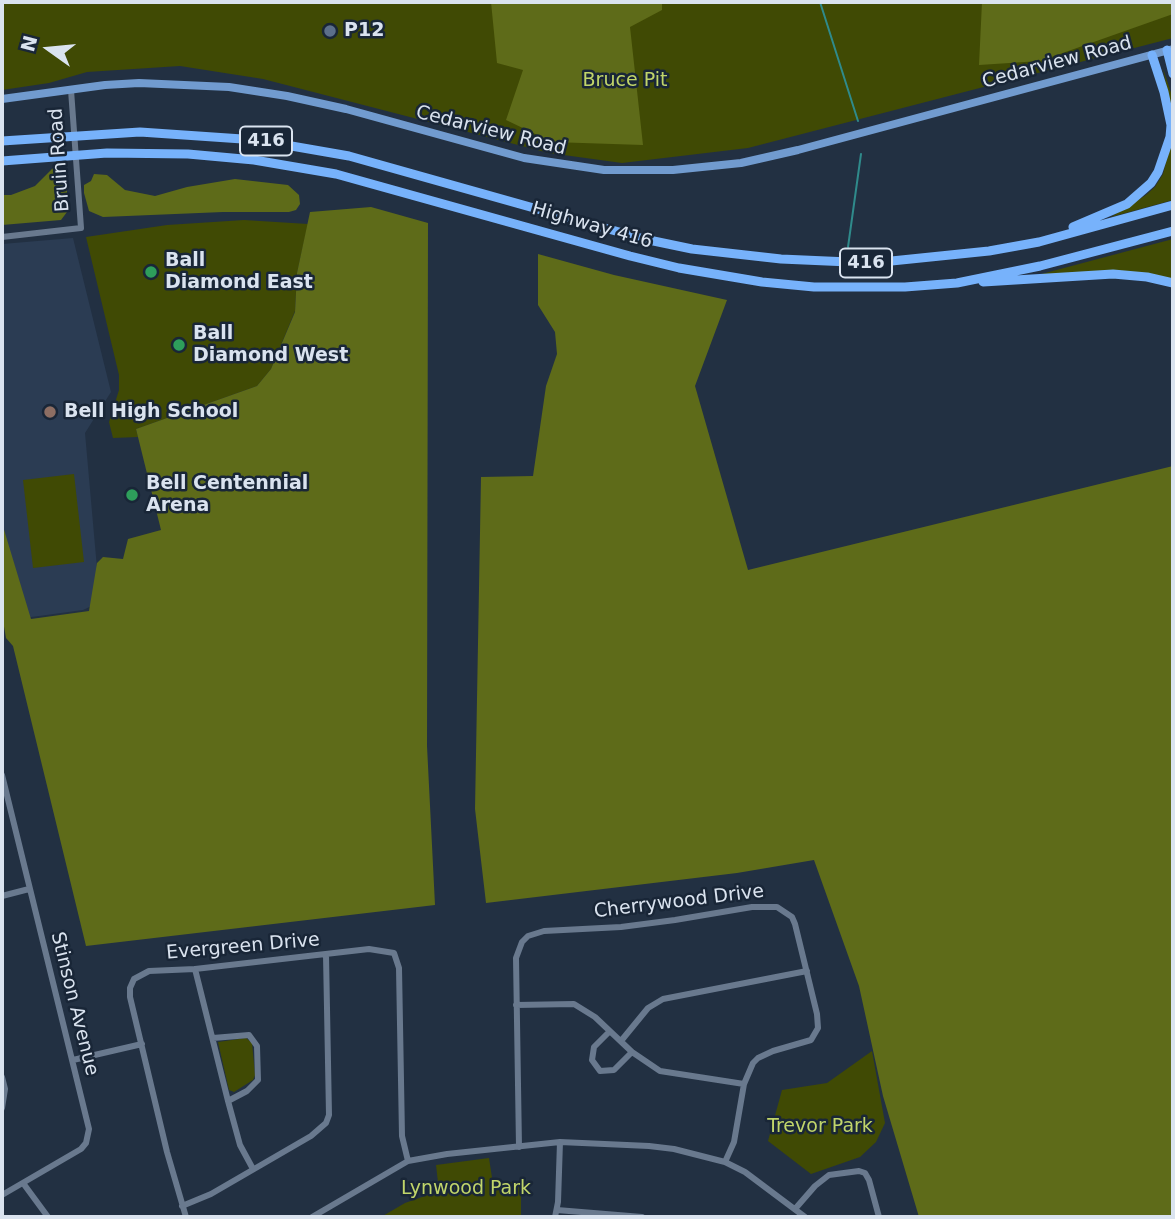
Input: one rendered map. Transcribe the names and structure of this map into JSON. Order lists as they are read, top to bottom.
{
  "streets": {
    "highway": ["416", "Highway 416"],
    "main road": ["Cedarview Road"],
    "street": [
      "Bruin Road",
      "Cherrywood Drive",
      "Evergreen Drive",
      "Stinson Avenue"
    ]
  },
  "crossings": [
    ["Cedarview Road", "Bruin Road"]
  ],
  "parks": ["Bruce Pit", "Trevor Park", "Lynwood Park"],
  "places": [
    "P12",
    "Ball Diamond East",
    "Ball Diamond West",
    "Bell High School",
    "Bell Centennial Arena"
  ],
  "north": "left"
}
